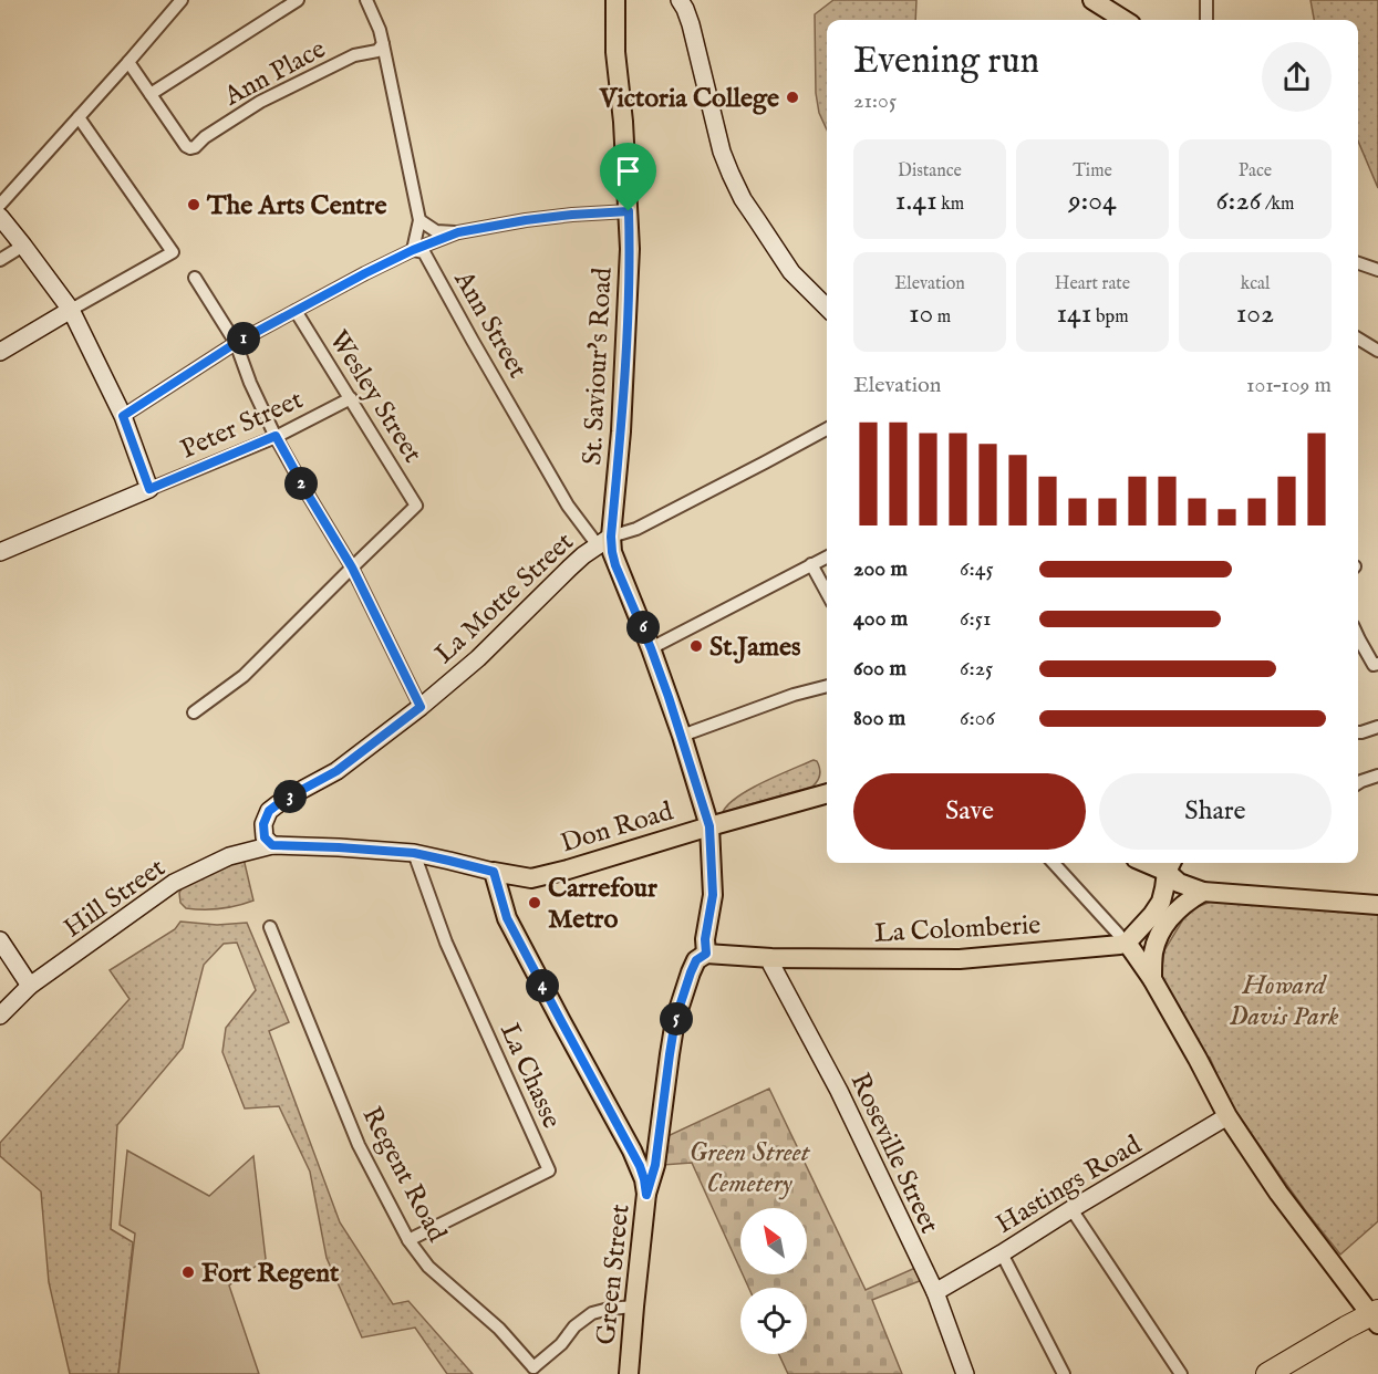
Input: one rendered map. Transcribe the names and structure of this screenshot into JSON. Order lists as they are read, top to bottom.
{
  "streets": {
    "main road": [
      "St. Saviour's Road",
      "La Motte Street",
      "Don Road",
      "Hill Street",
      "La Colomberie",
      "Roseville Street",
      "Hastings Road",
      "Green Street"
    ],
    "street": [
      "Ann Place",
      "Ann Street",
      "Wesley Street",
      "Peter Street",
      "La Chasse",
      "Regent Road"
    ]
  },
  "crossings": [
    ["Ann Street", "St. Saviour's Road"],
    ["Ann Street", "La Motte Street"],
    ["St. Saviour's Road", "La Motte Street"],
    ["St. Saviour's Road", "Don Road"],
    ["St. Saviour's Road", "La Colomberie"],
    ["St. Saviour's Road", "Green Street"],
    ["Wesley Street", "Peter Street"],
    ["La Motte Street", "Hill Street"],
    ["La Colomberie", "Roseville Street"],
    ["La Colomberie", "Green Street"],
    ["La Chasse", "Regent Road"],
    ["Roseville Street", "Hastings Road"],
    ["Regent Road", "Green Street"]
  ],
  "parks": ["Howard Davis Park", "Green Street Cemetery"],
  "places": [
    "Victoria College",
    "The Arts Centre",
    "St.James",
    "Carrefour Metro",
    "Fort Regent"
  ],
  "north": "top left",
  "page": {
    "heading": ["Evening run", "21:05"],
    "stats": [
      ["Distance", "1.41 km"],
      ["Time", "9:04"],
      ["Pace", "6:26 /km"],
      ["Elevation", "10 m"],
      ["Heart rate", "141 bpm"],
      ["kcal", "102"]
    ],
    "pins": [
      "1",
      "2",
      "6",
      "3",
      "4",
      "5"
    ],
    "chart": ["Elevation", "101–109 m"],
    "list": [
      {
        "name": "200 m",
        "note": "6:45"
      },
      {
        "name": "400 m",
        "note": "6:51"
      },
      {
        "name": "600 m",
        "note": "6:25"
      },
      {
        "name": "800 m",
        "note": "6:06"
      }
    ],
    "buttons": ["Save", "Share"]
  }
}
